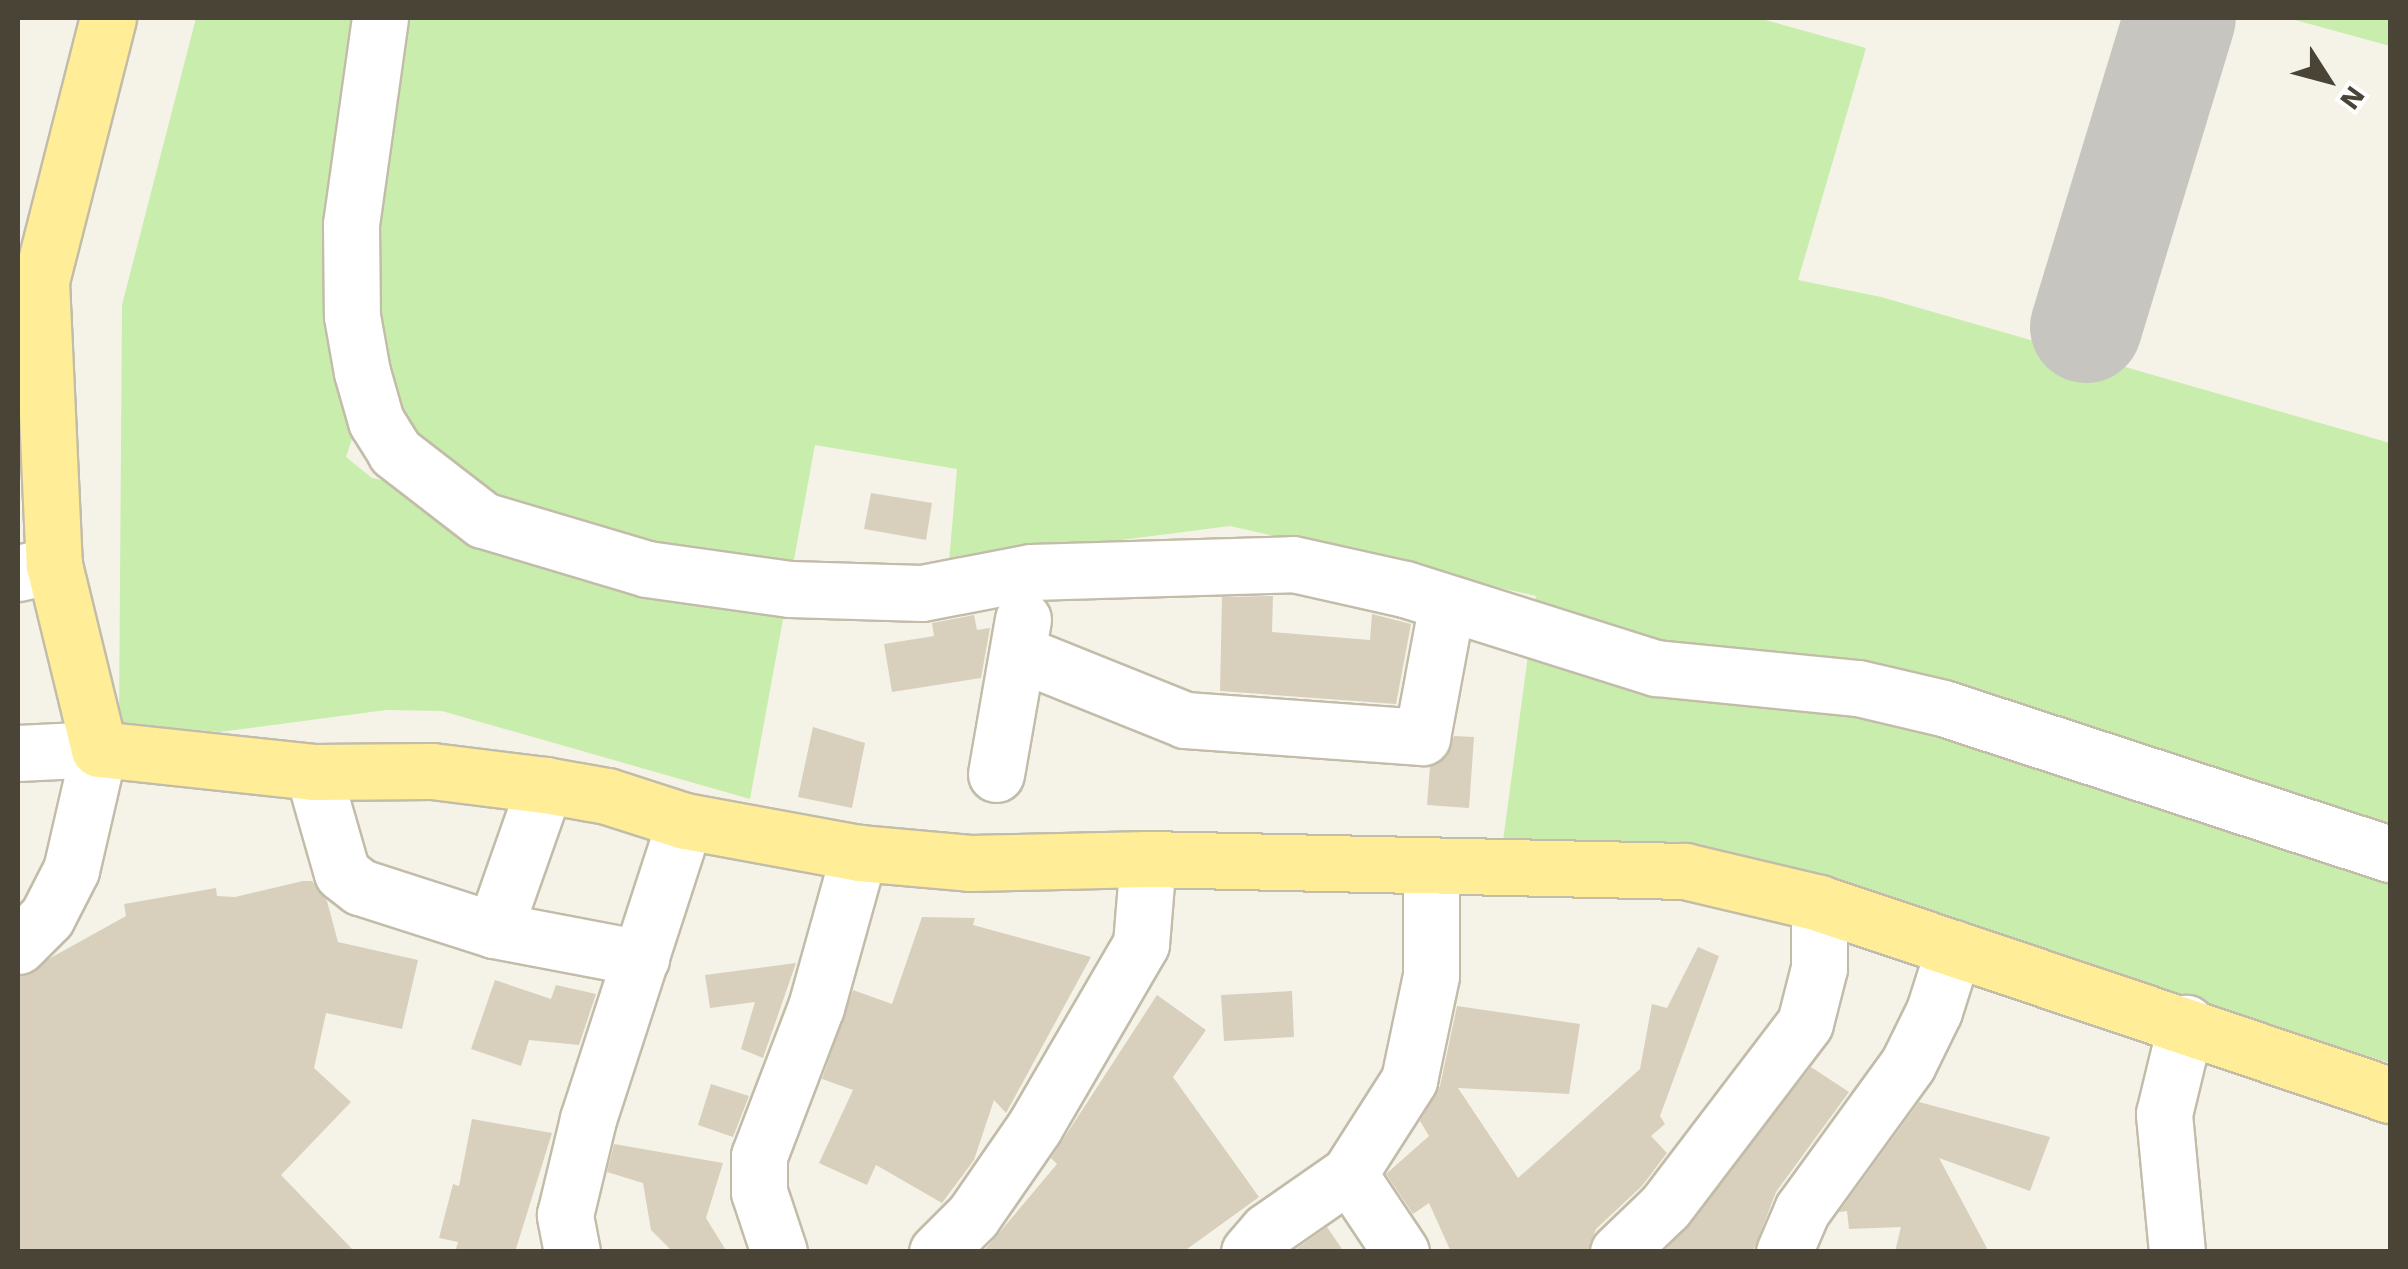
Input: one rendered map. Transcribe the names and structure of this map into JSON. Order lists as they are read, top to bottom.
{
  "north": "bottom right"
}
